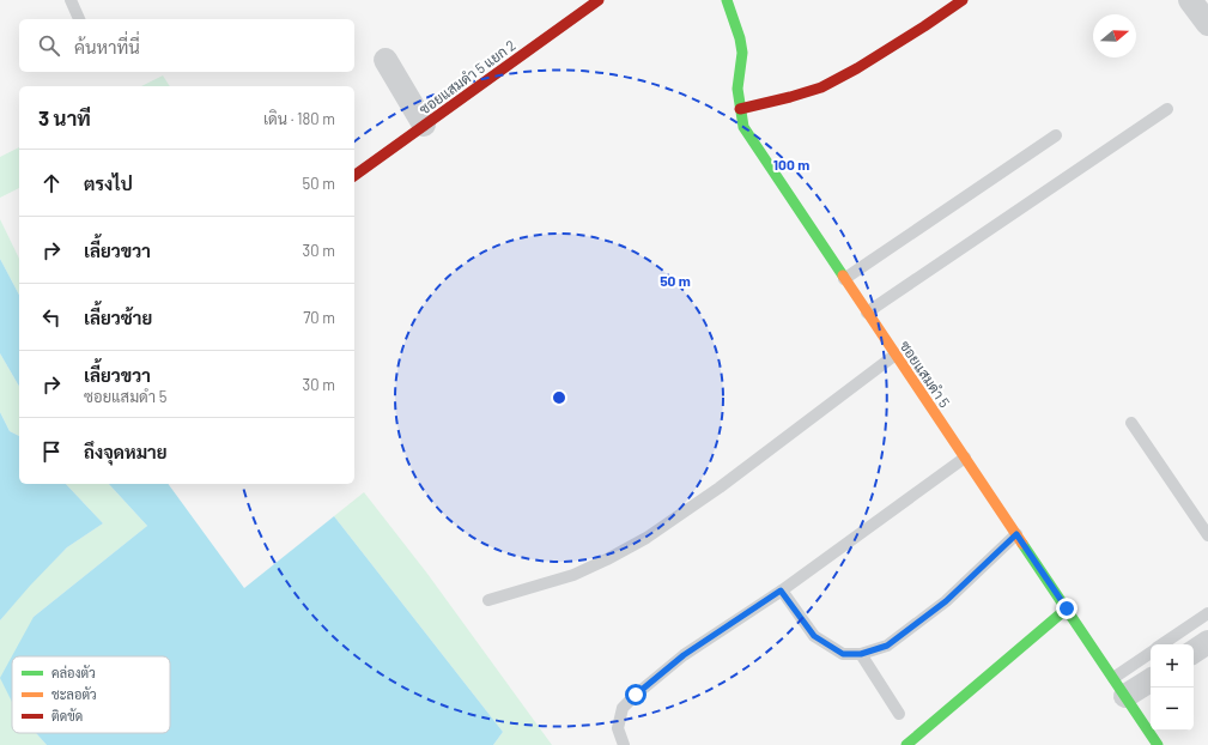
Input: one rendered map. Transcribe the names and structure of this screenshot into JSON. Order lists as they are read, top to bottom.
{
  "streets": {
    "street": ["ซอยแสมดำ 5 แยก 2", "ซอยแสมดำ 5"]
  },
  "legend": ["คล่องตัว", "ชะลอตัว", "ติดขัด"],
  "north": "right",
  "page": {
    "search": "ค้นหาที่นี่",
    "heading": ["3 นาที", "เดิน · 180 m"],
    "list": [
      ["ตรงไป", "50 m"],
      ["เลี้ยวขวา", "30 m"],
      ["เลี้ยวซ้าย", "70 m"],
      ["เลี้ยวขวา", "ซอยแสมดำ 5", "30 m"],
      "ถึงจุดหมาย"
    ],
    "map_buttons": ["+", "−"]
  },
  "rings": ["100 m", "50 m"]
}
